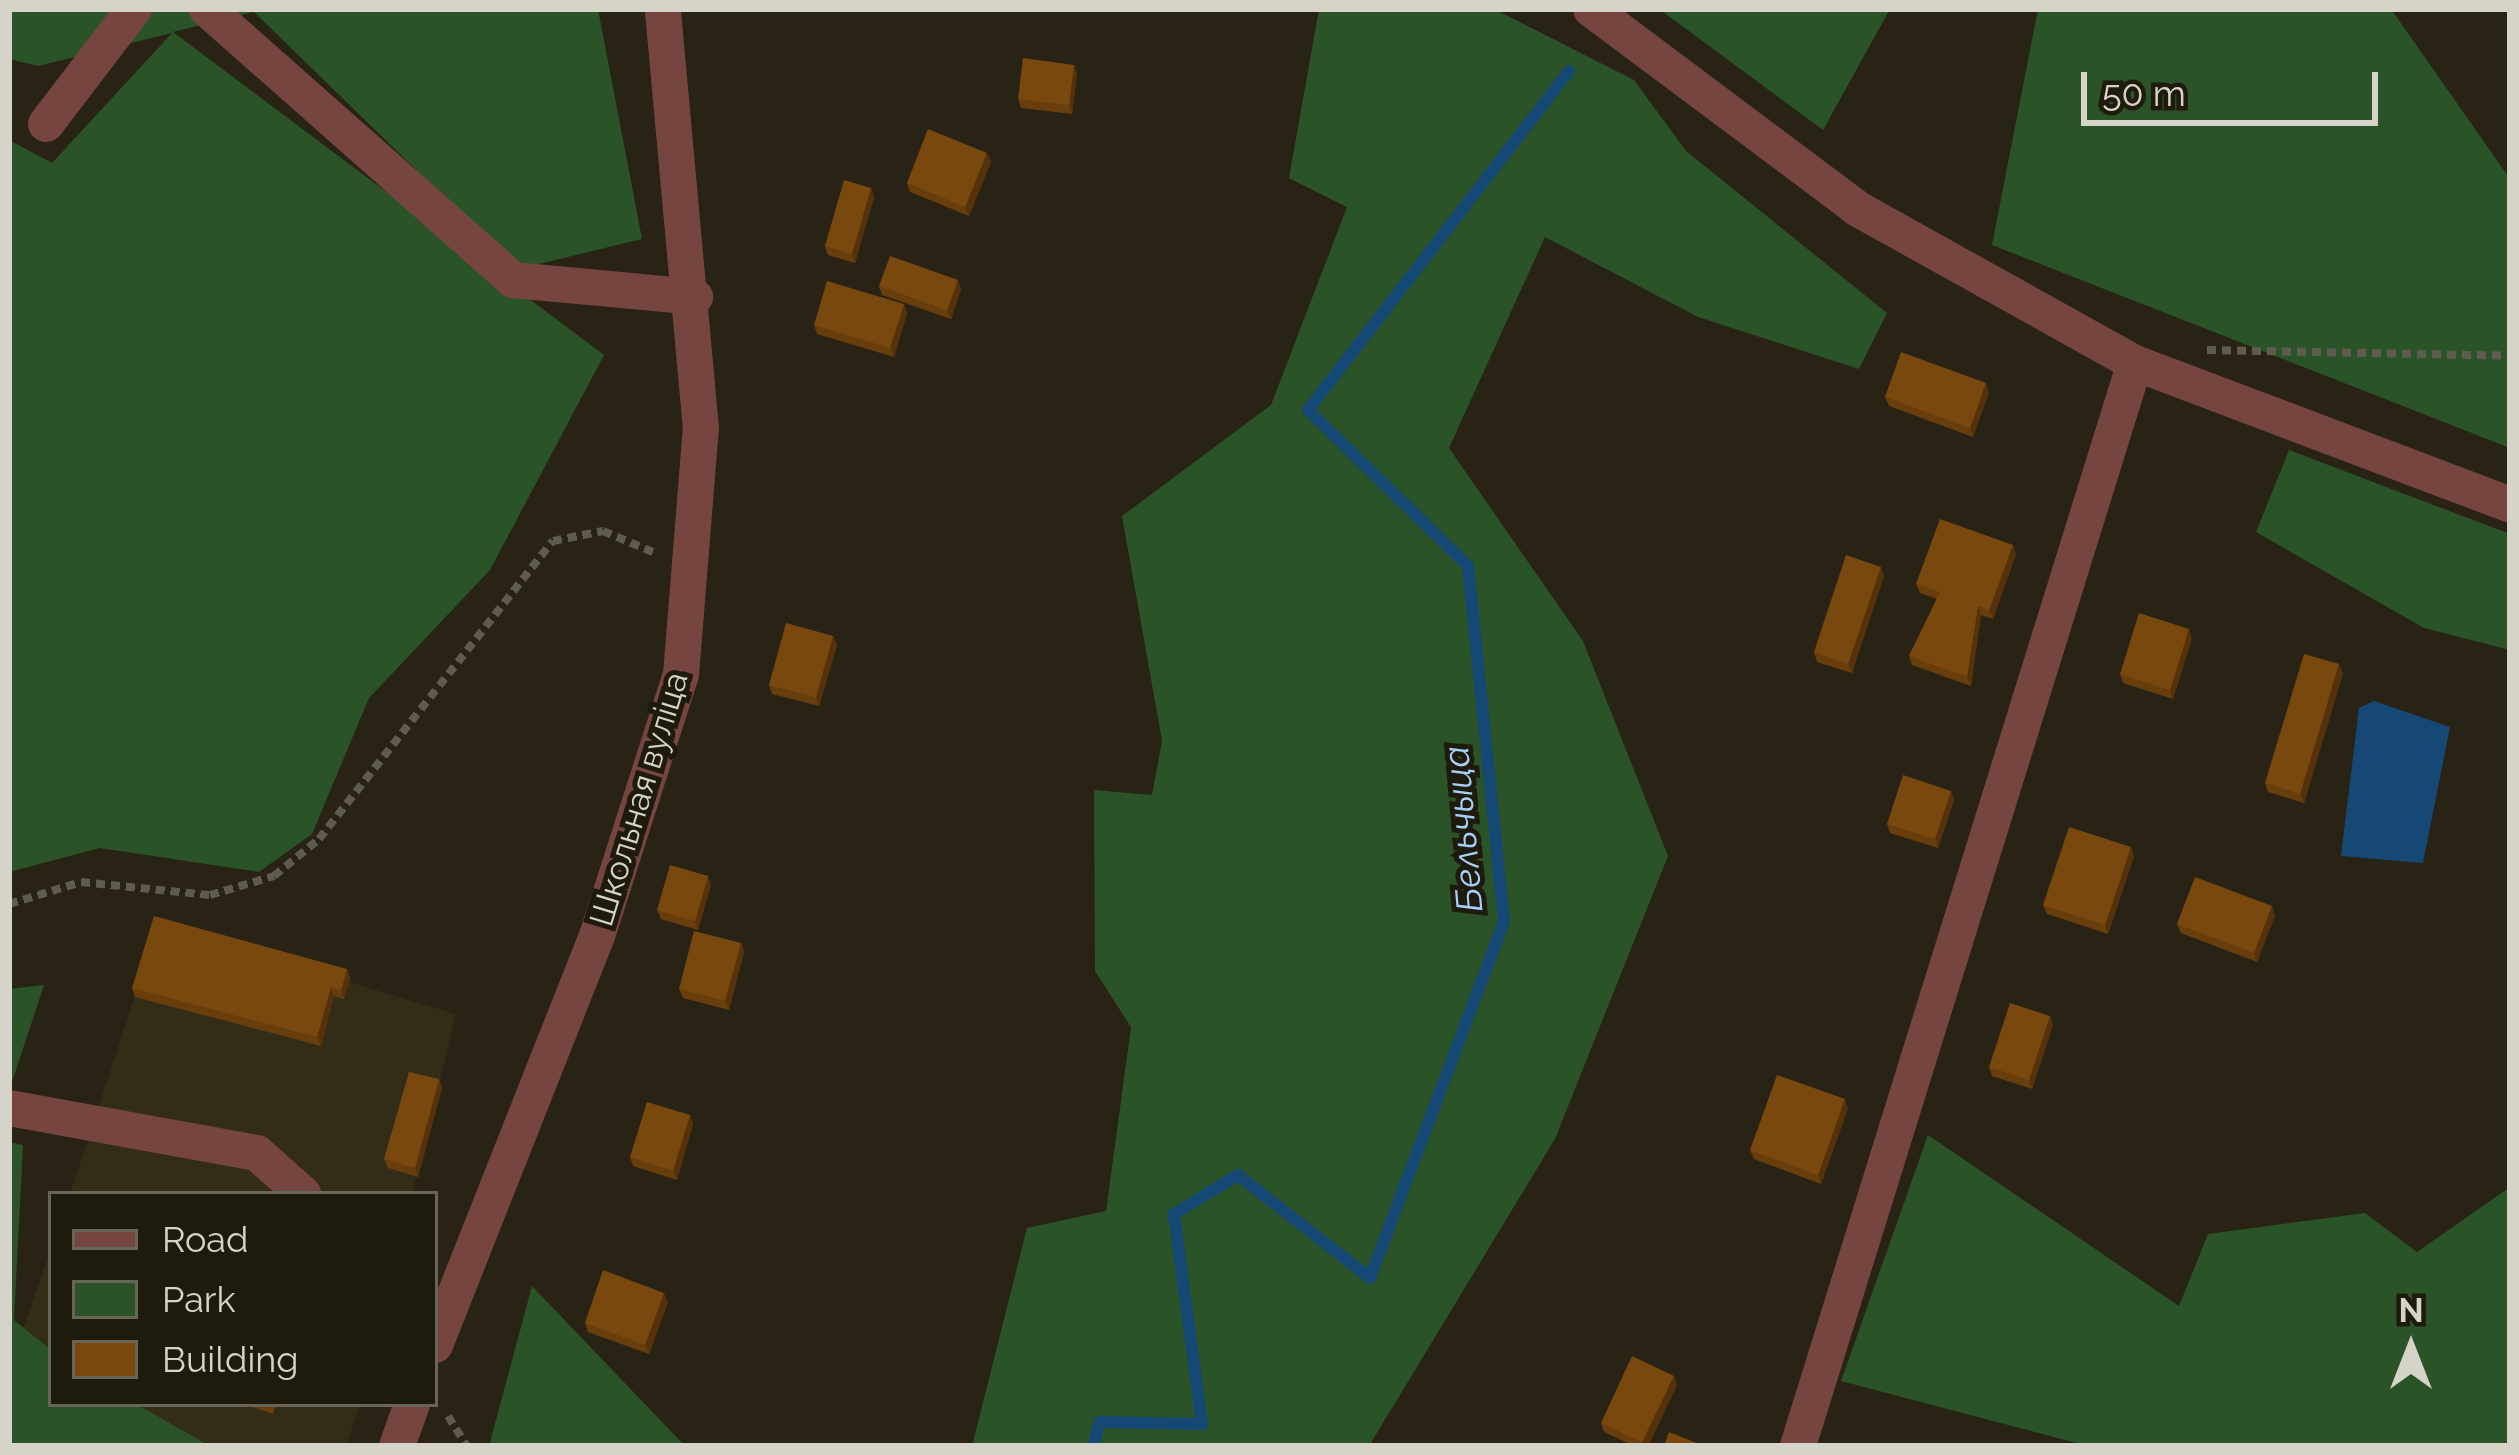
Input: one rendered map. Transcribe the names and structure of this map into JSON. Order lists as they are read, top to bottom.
{
  "streets": {
    "street": ["Школьная вуліца"]
  },
  "water": ["Бельчыца"],
  "legend": ["Road", "Park", "Building"],
  "scale_bar": "50 m",
  "north": "top"
}
